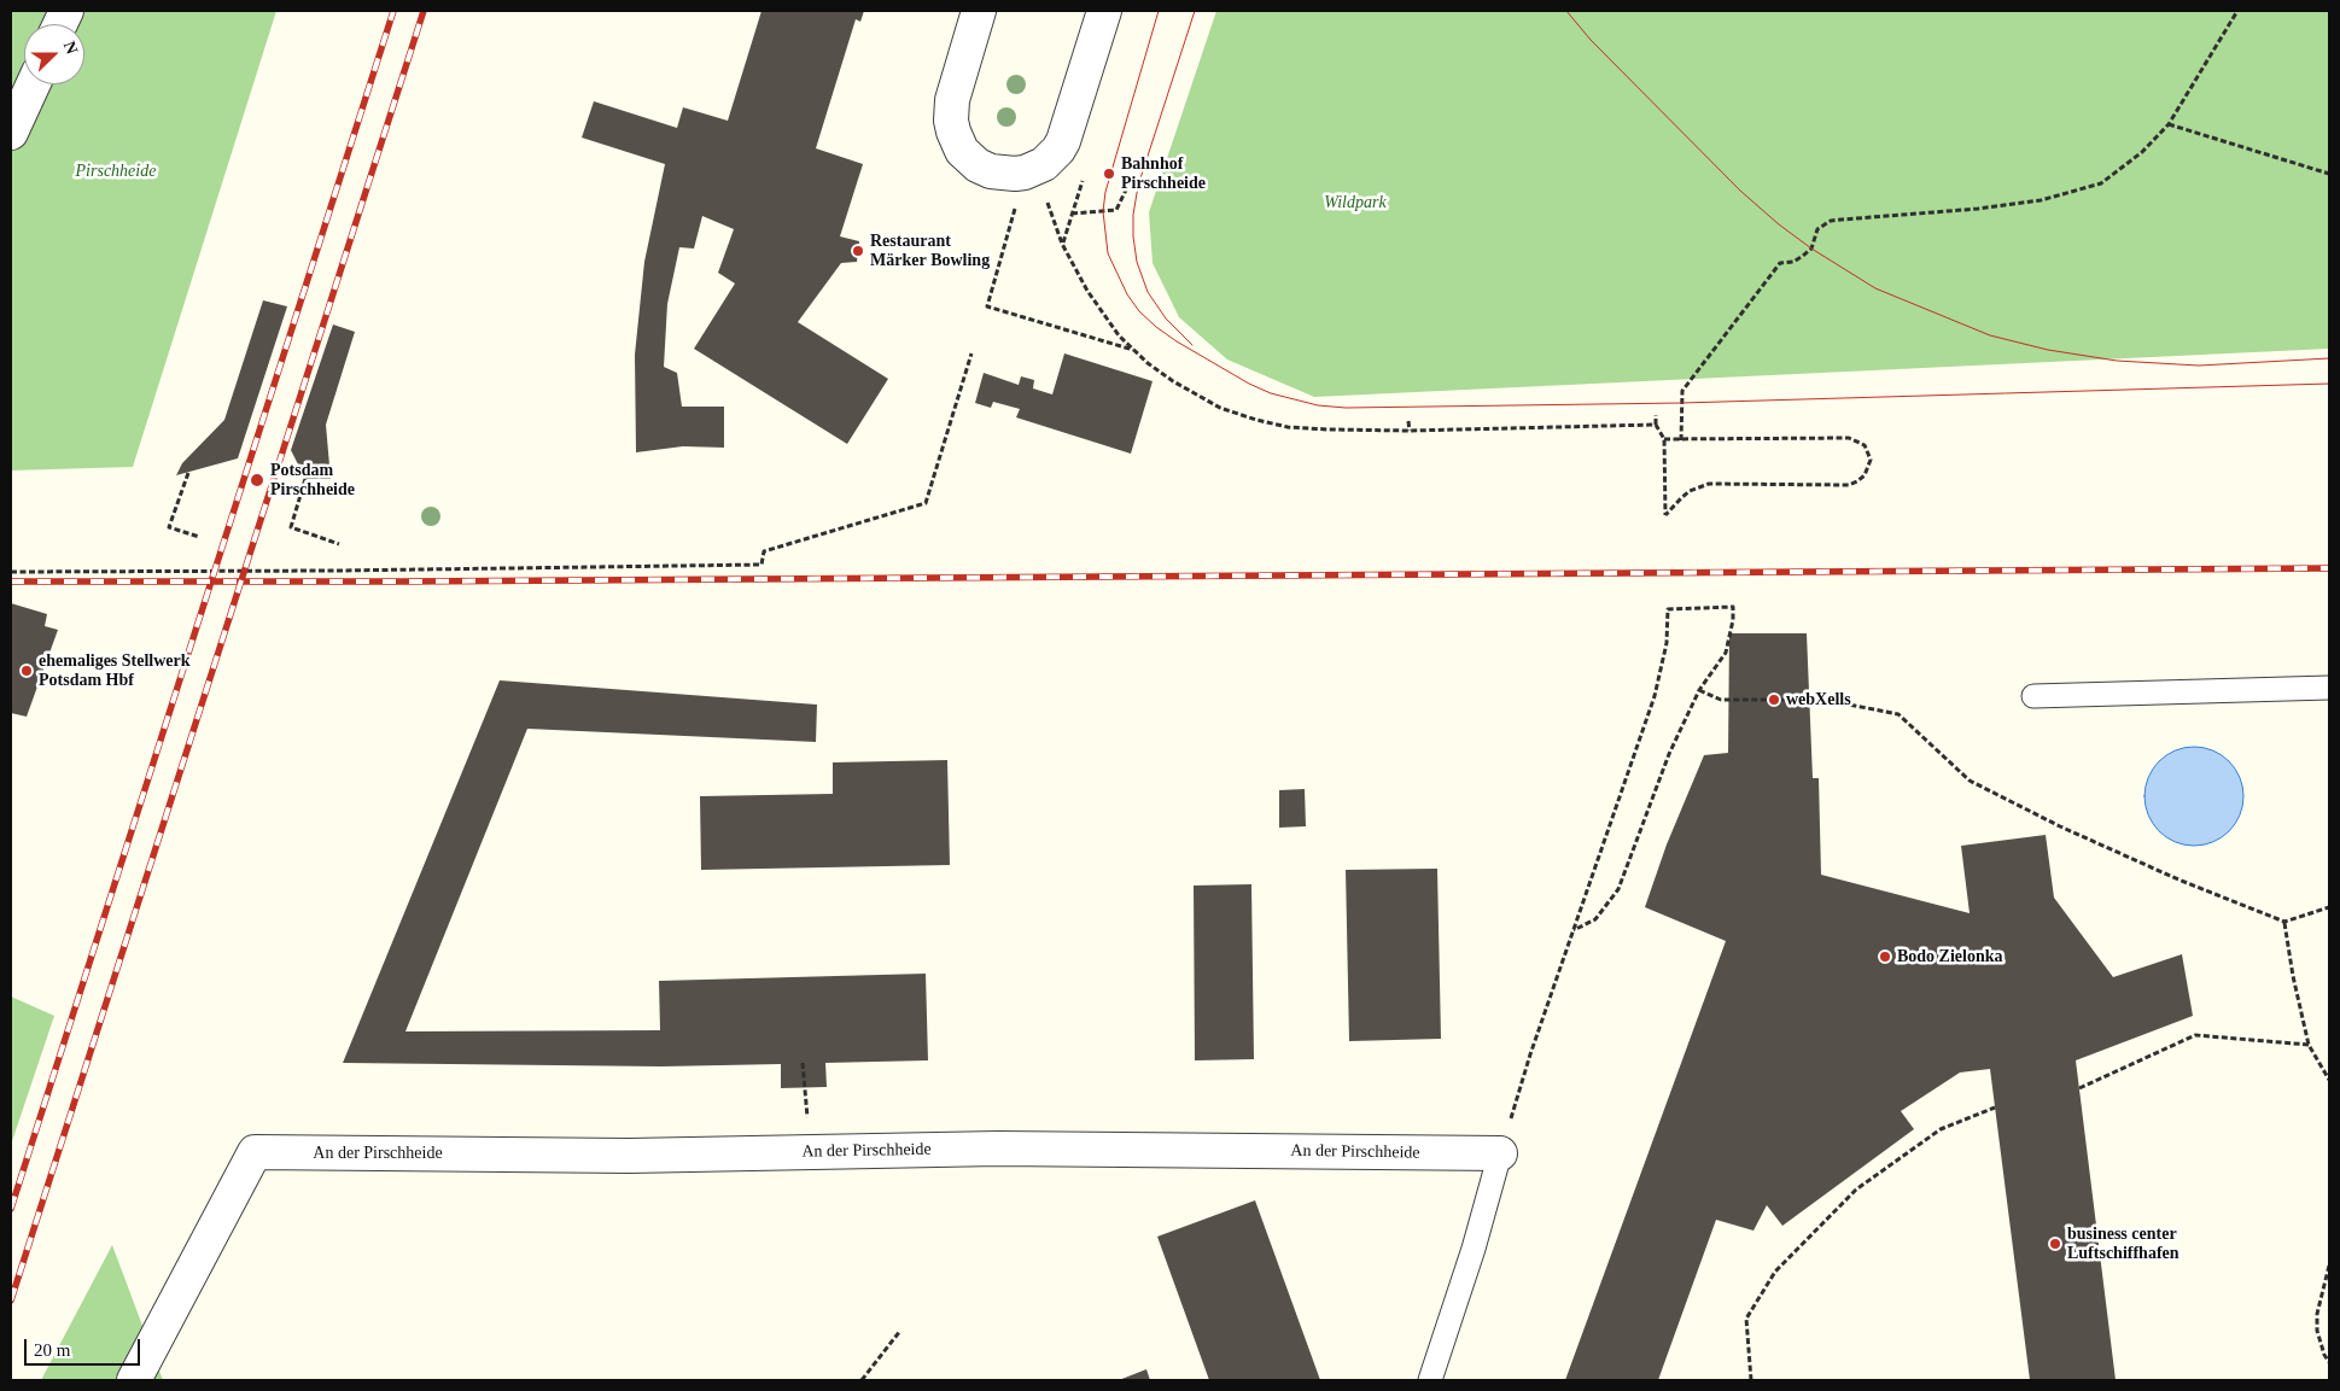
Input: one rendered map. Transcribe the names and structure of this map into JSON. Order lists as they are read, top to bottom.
{
  "streets": {
    "street": ["An der Pirschheide"]
  },
  "parks": ["Pirschheide", "Wildpark"],
  "places": [
    "Bahnhof Pirschheide",
    "Restaurant Märker Bowling",
    "Potsdam Pirschheide",
    "ehemaliges Stellwerk Potsdam Hbf",
    "webXells",
    "Bodo Zielonka",
    "business center Luftschiffhafen"
  ],
  "scale_bar": "20 m",
  "north": "right"
}
